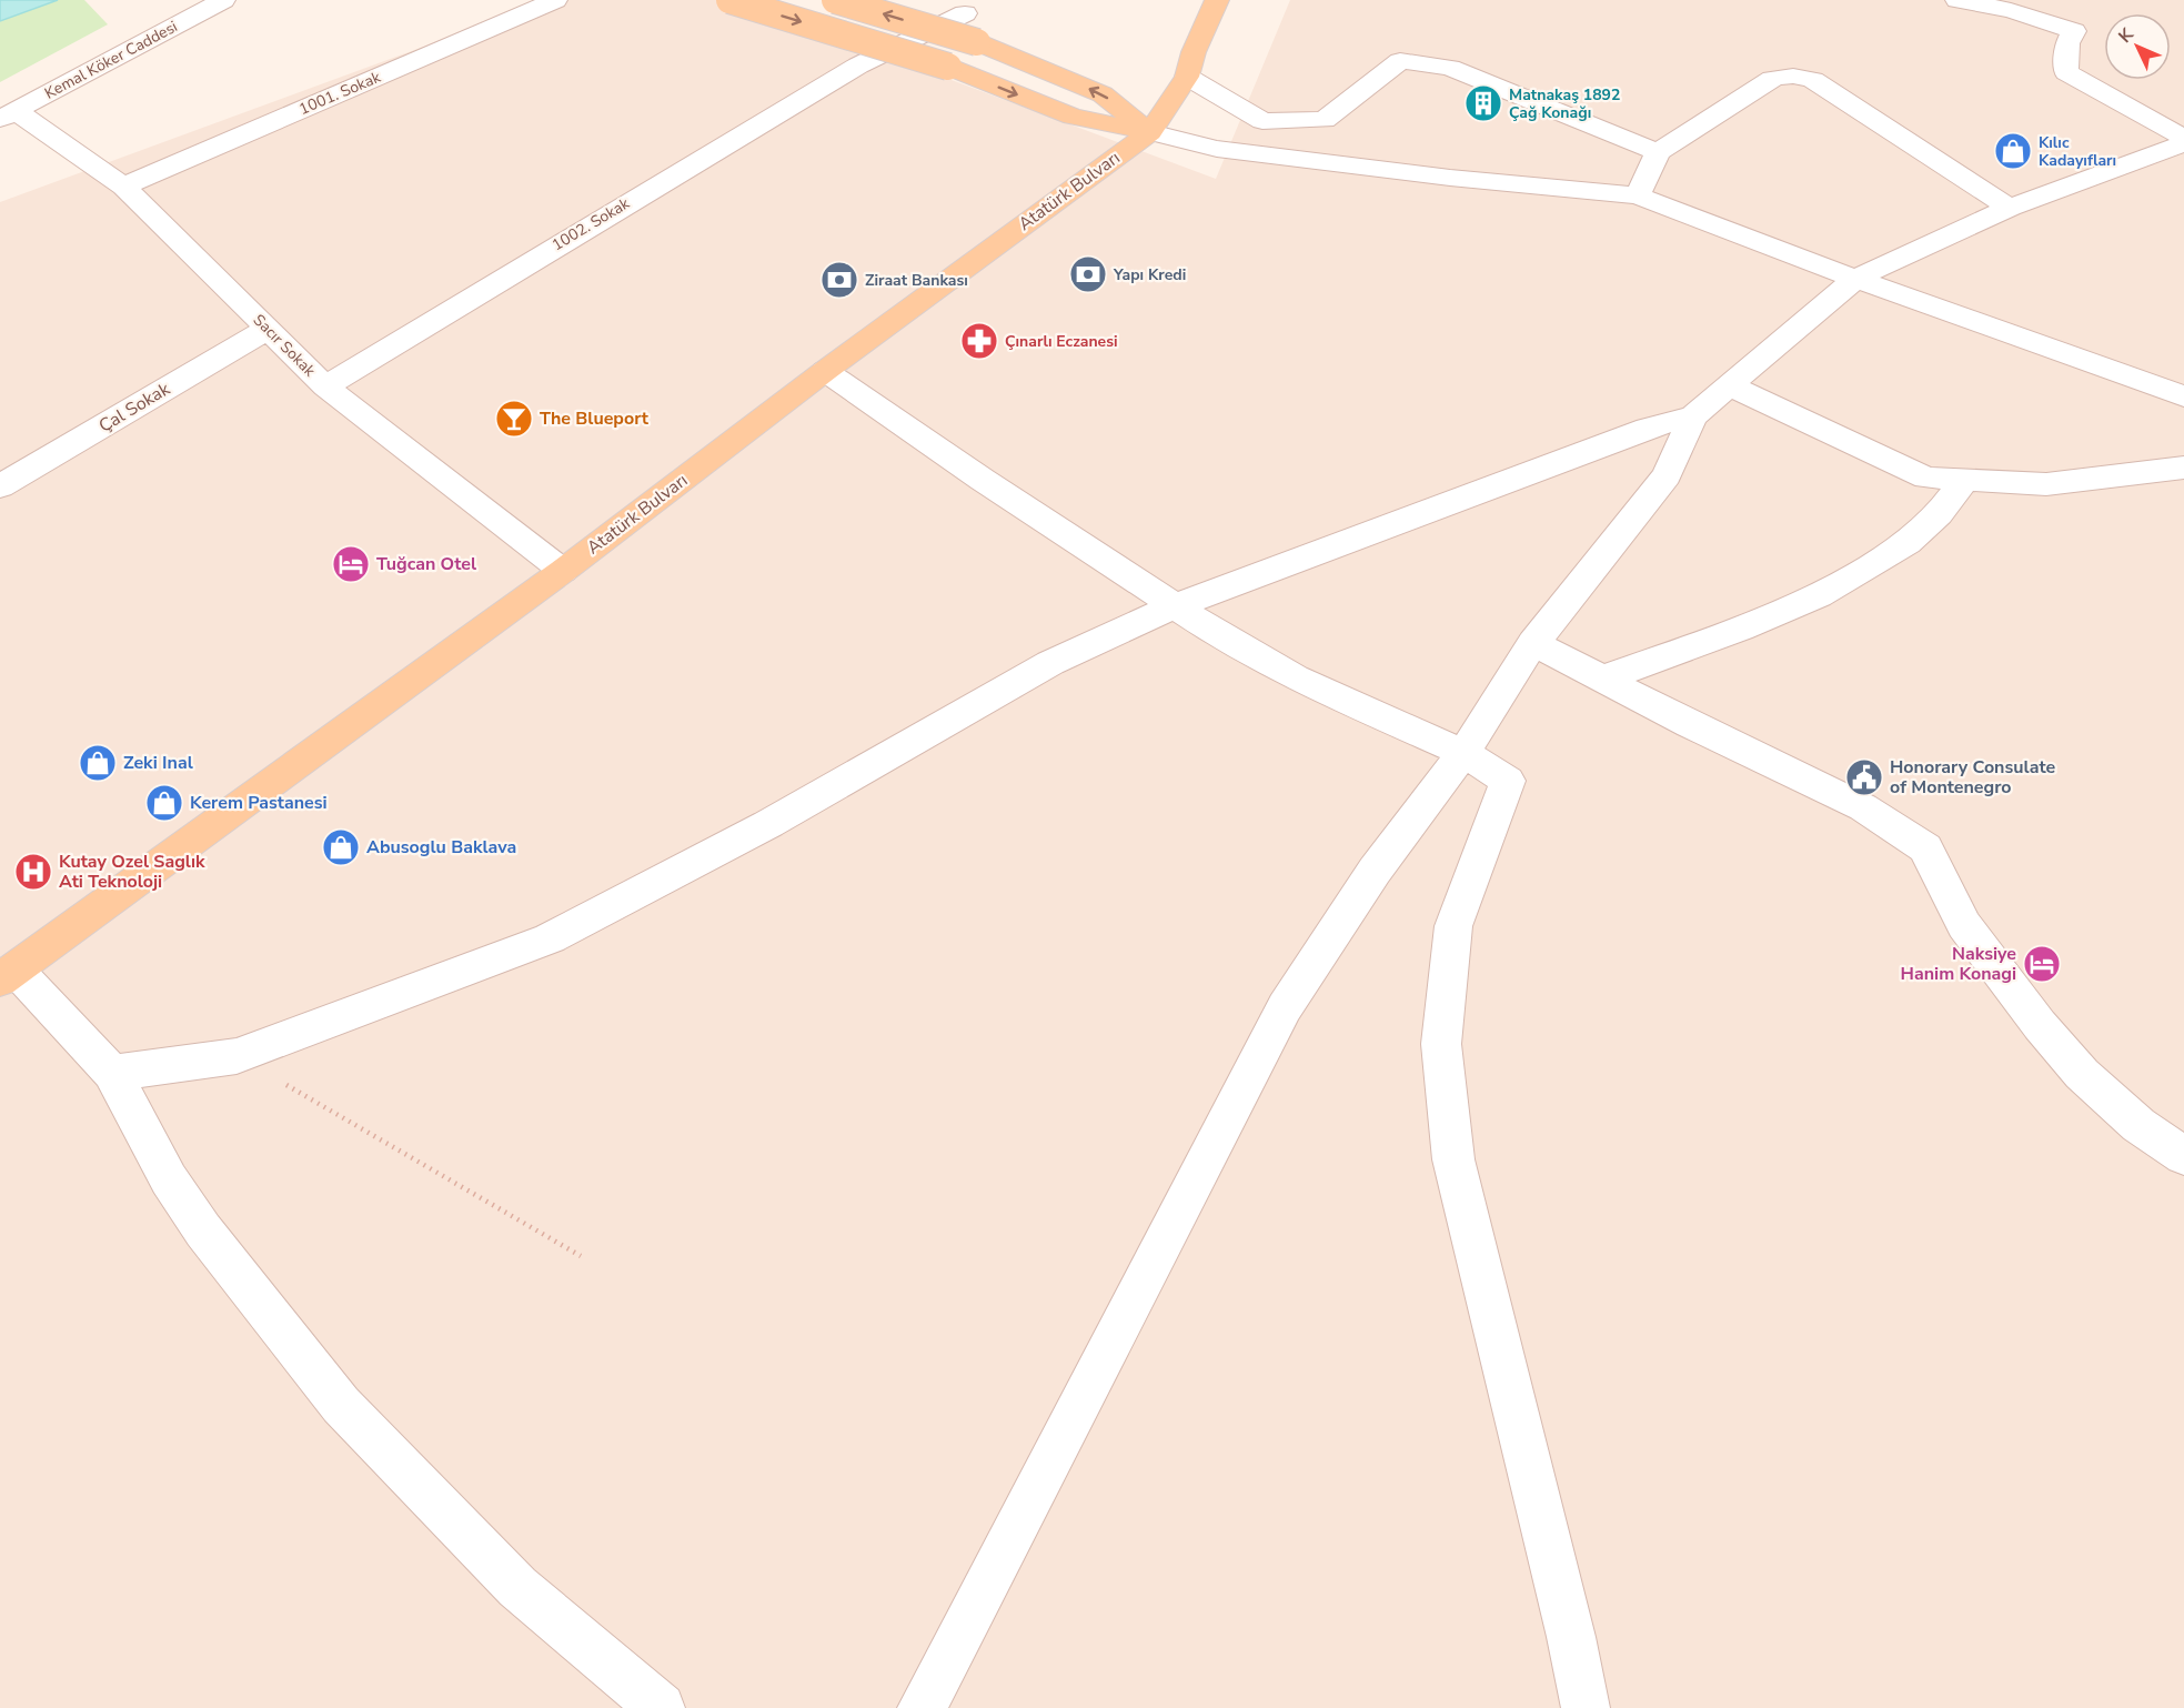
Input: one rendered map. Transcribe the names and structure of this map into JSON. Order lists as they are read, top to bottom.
{
  "streets": {
    "main road": ["Atatürk Bulvarı"],
    "street": [
      "Kemal Köker Caddesi",
      "1001. Sokak",
      "1002. Sokak",
      "Sacır Sokak",
      "Çal Sokak"
    ]
  },
  "crossings": [
    ["Kemal Köker Caddesi", "Sacır Sokak"],
    ["1001. Sokak", "Sacır Sokak"],
    ["Atatürk Bulvarı", "Sacır Sokak"],
    ["1002. Sokak", "Sacır Sokak"],
    ["Sacır Sokak", "Çal Sokak"]
  ],
  "places": {
    "building": ["Matnakaş 1892 Çağ Konağı"],
    "shop": [
      "Kılıc Kadayıfları",
      "Zeki Inal",
      "Kerem Pastanesi",
      "Abusoglu Baklava"
    ],
    "bank": ["Yapı Kredi", "Ziraat Bankası"],
    "pharmacy": ["Çınarlı Eczanesi"],
    "bar": ["The Blueport"],
    "hotel": ["Tuğcan Otel", "Naksiye Hanim Konagi"],
    "public building": ["Honorary Consulate of Montenegro"],
    "hospital": ["Kutay Ozel Saglık Ati Teknoloji"]
  },
  "north": "top left"
}
